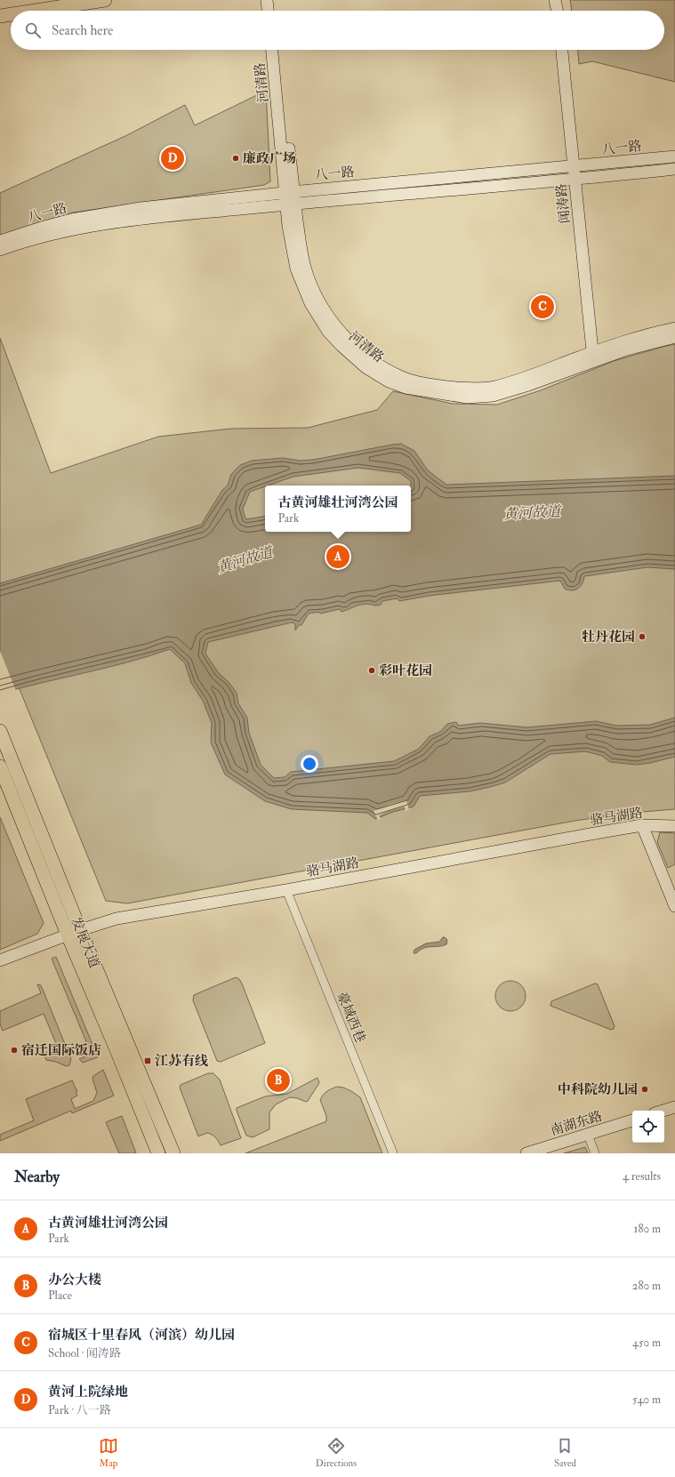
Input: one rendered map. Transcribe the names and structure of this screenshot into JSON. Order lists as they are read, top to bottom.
{
  "streets": {
    "main road": ["发展大道"],
    "street": [
      "河清路",
      "八一路",
      "闻涛路",
      "骆马湖路",
      "豪域西巷",
      "南湖东路"
    ]
  },
  "crossings": [
    ["河清路", "八一路"],
    ["河清路", "闻涛路"],
    ["八一路", "闻涛路"],
    ["骆马湖路", "发展大道"],
    ["骆马湖路", "豪域西巷"]
  ],
  "water": ["黄河故道"],
  "places": {
    "other": [
      "廉政广场",
      "牡丹花园",
      "彩叶花园",
      "宿迁国际饭店",
      "中科院幼儿园"
    ],
    "transit": ["江苏有线"]
  },
  "page": {
    "search": "Search here",
    "pins": [
      "D",
      "C",
      "A",
      "B"
    ],
    "popup": ["古黄河雄壮河湾公园", "Park"],
    "heading": ["Nearby", "4 results"],
    "list": [
      {
        "mark": "A",
        "name": "古黄河雄壮河湾公园",
        "note": "Park",
        "value": "180 m"
      },
      {
        "mark": "B",
        "name": "办公大楼",
        "note": "Place",
        "value": "280 m"
      },
      {
        "mark": "C",
        "name": "宿城区十里春风（河滨）幼儿园",
        "note": "School · 闻涛路",
        "value": "450 m"
      },
      {
        "mark": "D",
        "name": "黄河上院绿地",
        "note": "Park · 八一路",
        "value": "540 m"
      }
    ],
    "nav": ["Map", "Directions", "Saved"]
  }
}
